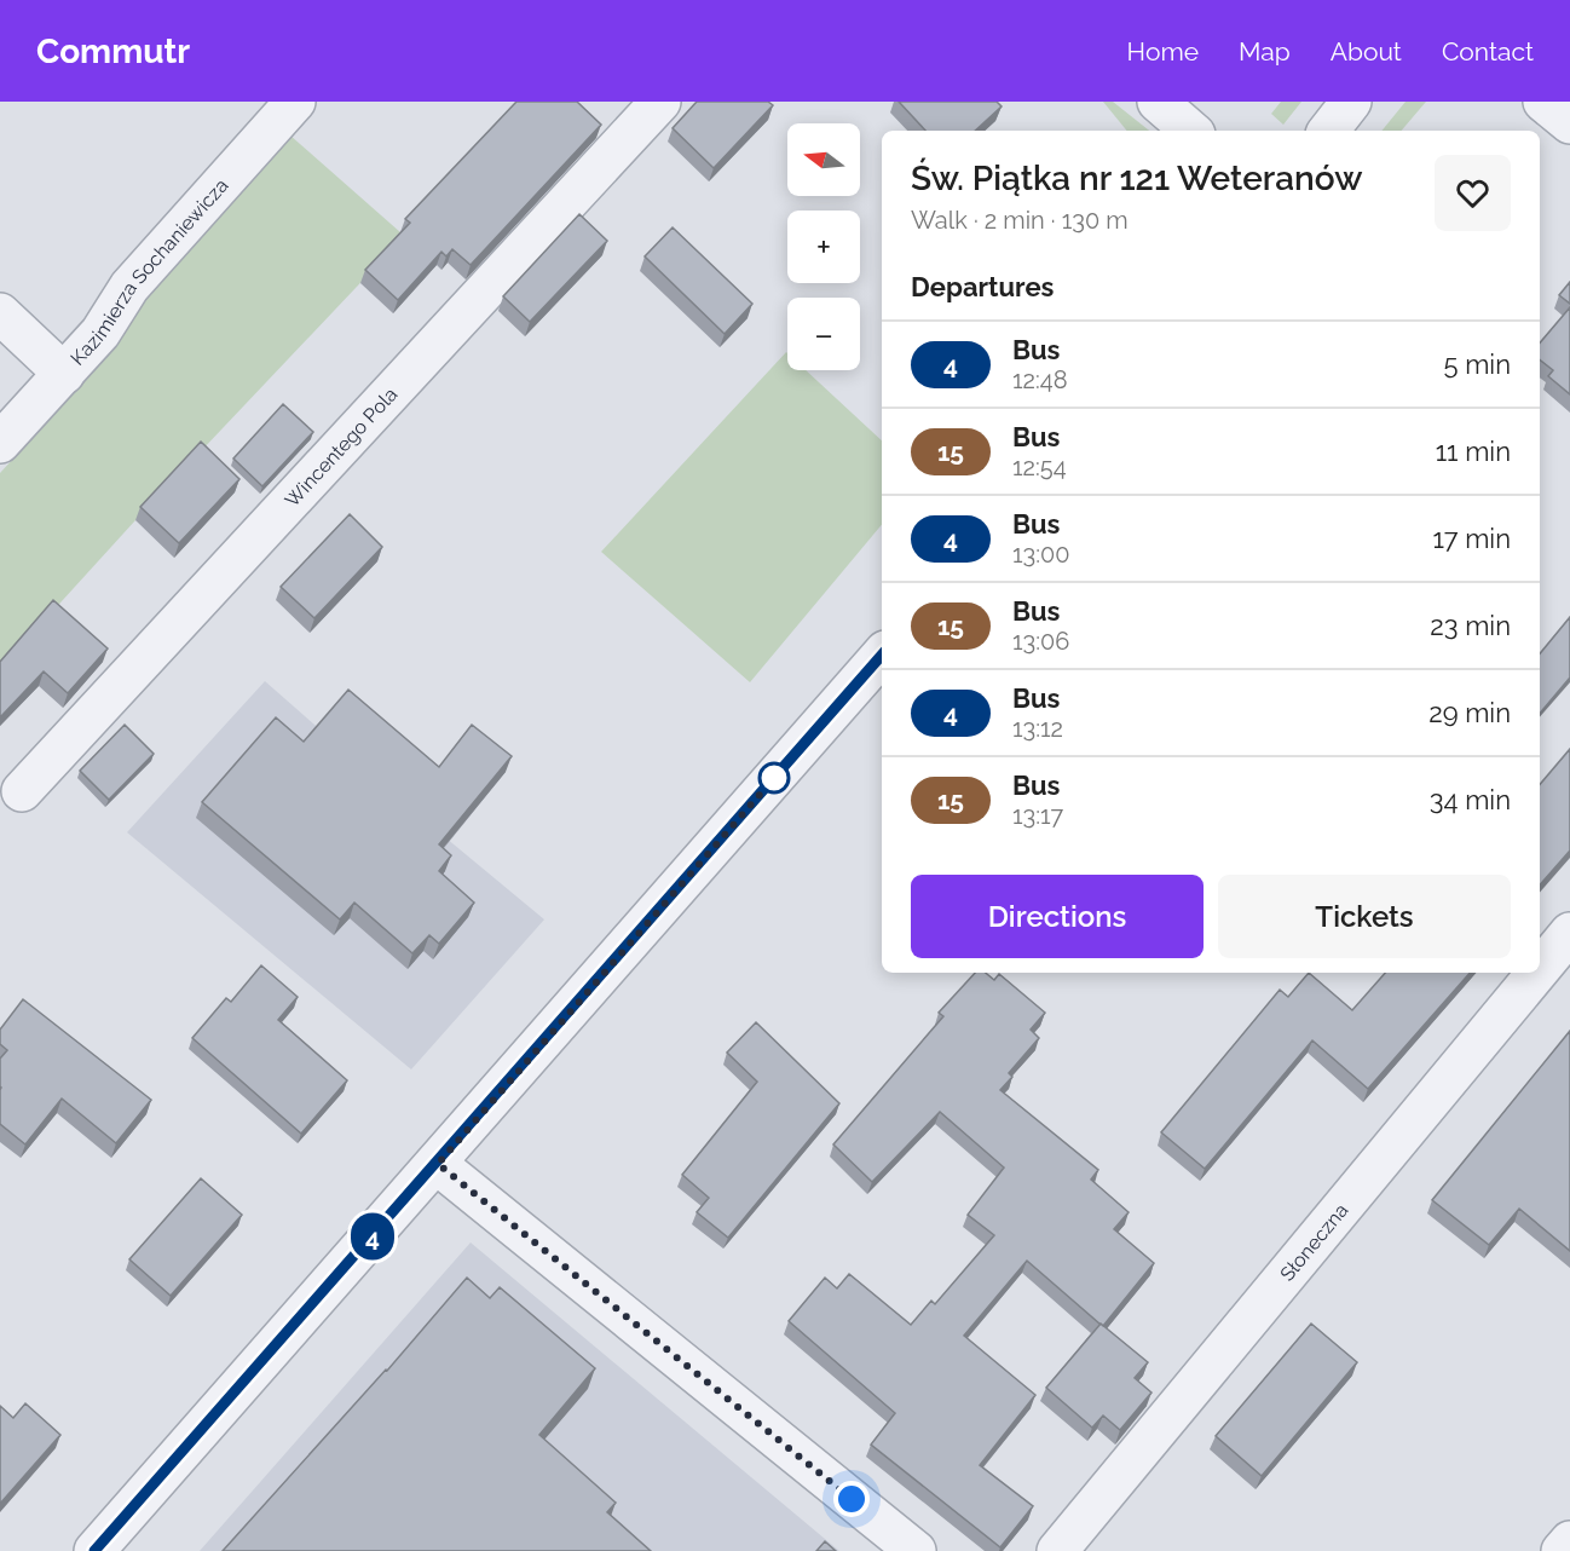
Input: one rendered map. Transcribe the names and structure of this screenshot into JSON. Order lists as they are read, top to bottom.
{
  "streets": {
    "street": ["Kazimierza Sochaniewicza", "Wincentego Pola", "Słoneczna"]
  },
  "lines": ["bus line 4"],
  "north": "left",
  "page": {
    "header": "Commutr",
    "nav": [
      "Home",
      "Map",
      "About",
      "Contact"
    ],
    "on_map": "4",
    "map_buttons": ["+", "−"],
    "heading": [
      ["Św. Piątka nr 121 Weteranów", "Walk · 2 min · 130 m"],
      "Departures"
    ],
    "list": [
      {
        "mark": "4",
        "name": "Bus",
        "note": "12:48",
        "value": "5 min"
      },
      {
        "mark": "15",
        "name": "Bus",
        "note": "12:54",
        "value": "11 min"
      },
      {
        "mark": "4",
        "name": "Bus",
        "note": "13:00",
        "value": "17 min"
      },
      {
        "mark": "15",
        "name": "Bus",
        "note": "13:06",
        "value": "23 min"
      },
      {
        "mark": "4",
        "name": "Bus",
        "note": "13:12",
        "value": "29 min"
      },
      {
        "mark": "15",
        "name": "Bus",
        "note": "13:17",
        "value": "34 min"
      }
    ],
    "buttons": ["Directions", "Tickets"]
  }
}
